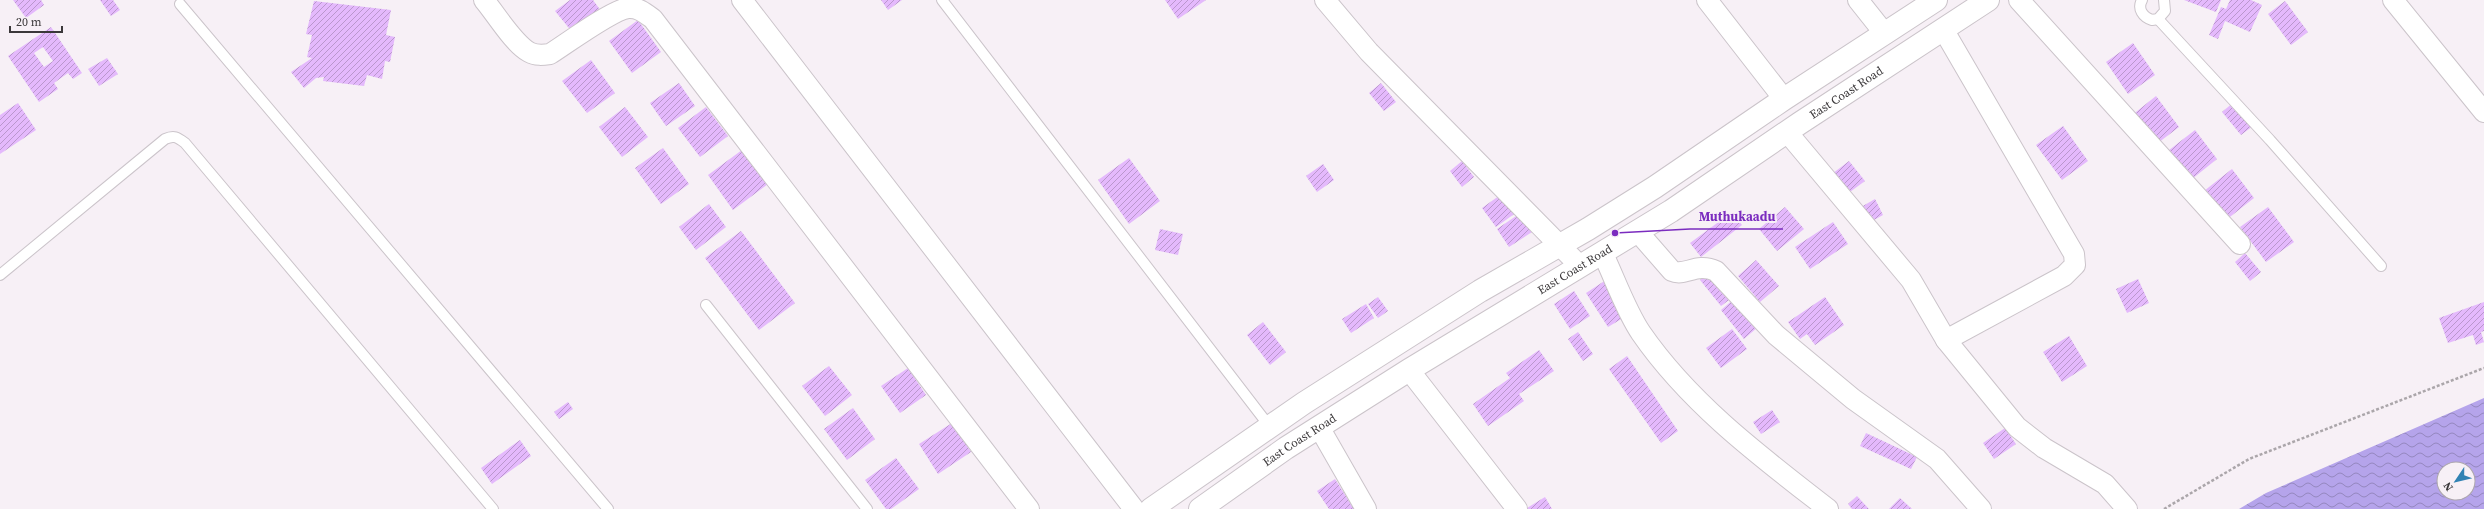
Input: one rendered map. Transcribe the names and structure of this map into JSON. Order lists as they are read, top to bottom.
{
  "streets": {
    "main road": ["East Coast Road"]
  },
  "places": ["Muthukaadu"],
  "scale_bar": "20 m",
  "north": "bottom left"
}
